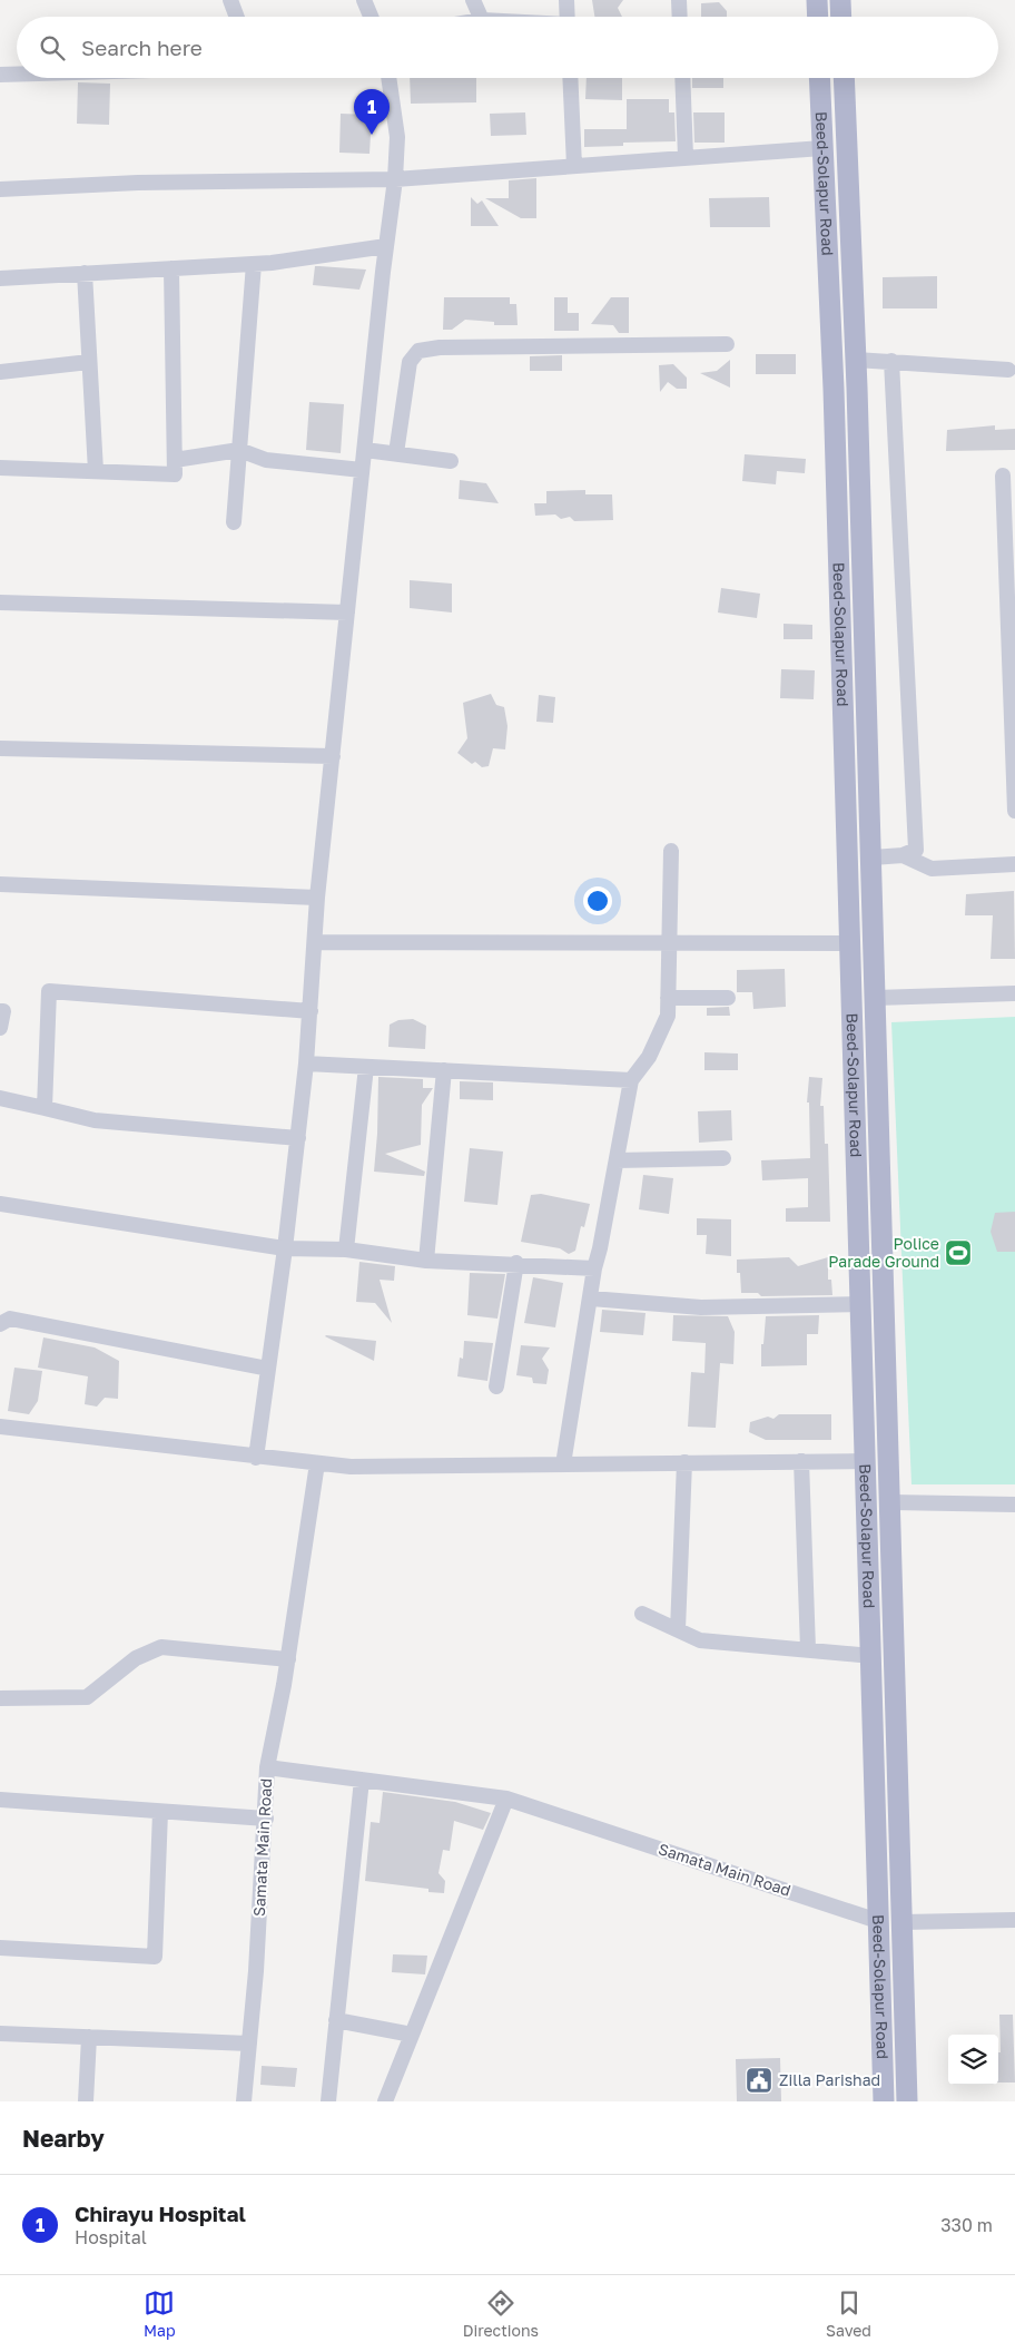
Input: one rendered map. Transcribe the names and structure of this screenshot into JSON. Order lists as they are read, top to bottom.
{
  "streets": {
    "main road": ["Beed-Solapur Road"],
    "street": ["Samata Main Road"]
  },
  "crossings": [
    ["Beed-Solapur Road", "Samata Main Road"]
  ],
  "places": {
    "sports": ["Police Parade Ground"],
    "public building": ["Zilla Parishad"]
  },
  "page": {
    "search": "Search here",
    "pins": "1",
    "heading": "Nearby",
    "list": [
      {
        "mark": "1",
        "name": "Chirayu Hospital",
        "note": "Hospital",
        "value": "330 m"
      }
    ],
    "nav": ["Map", "Directions", "Saved"]
  }
}
